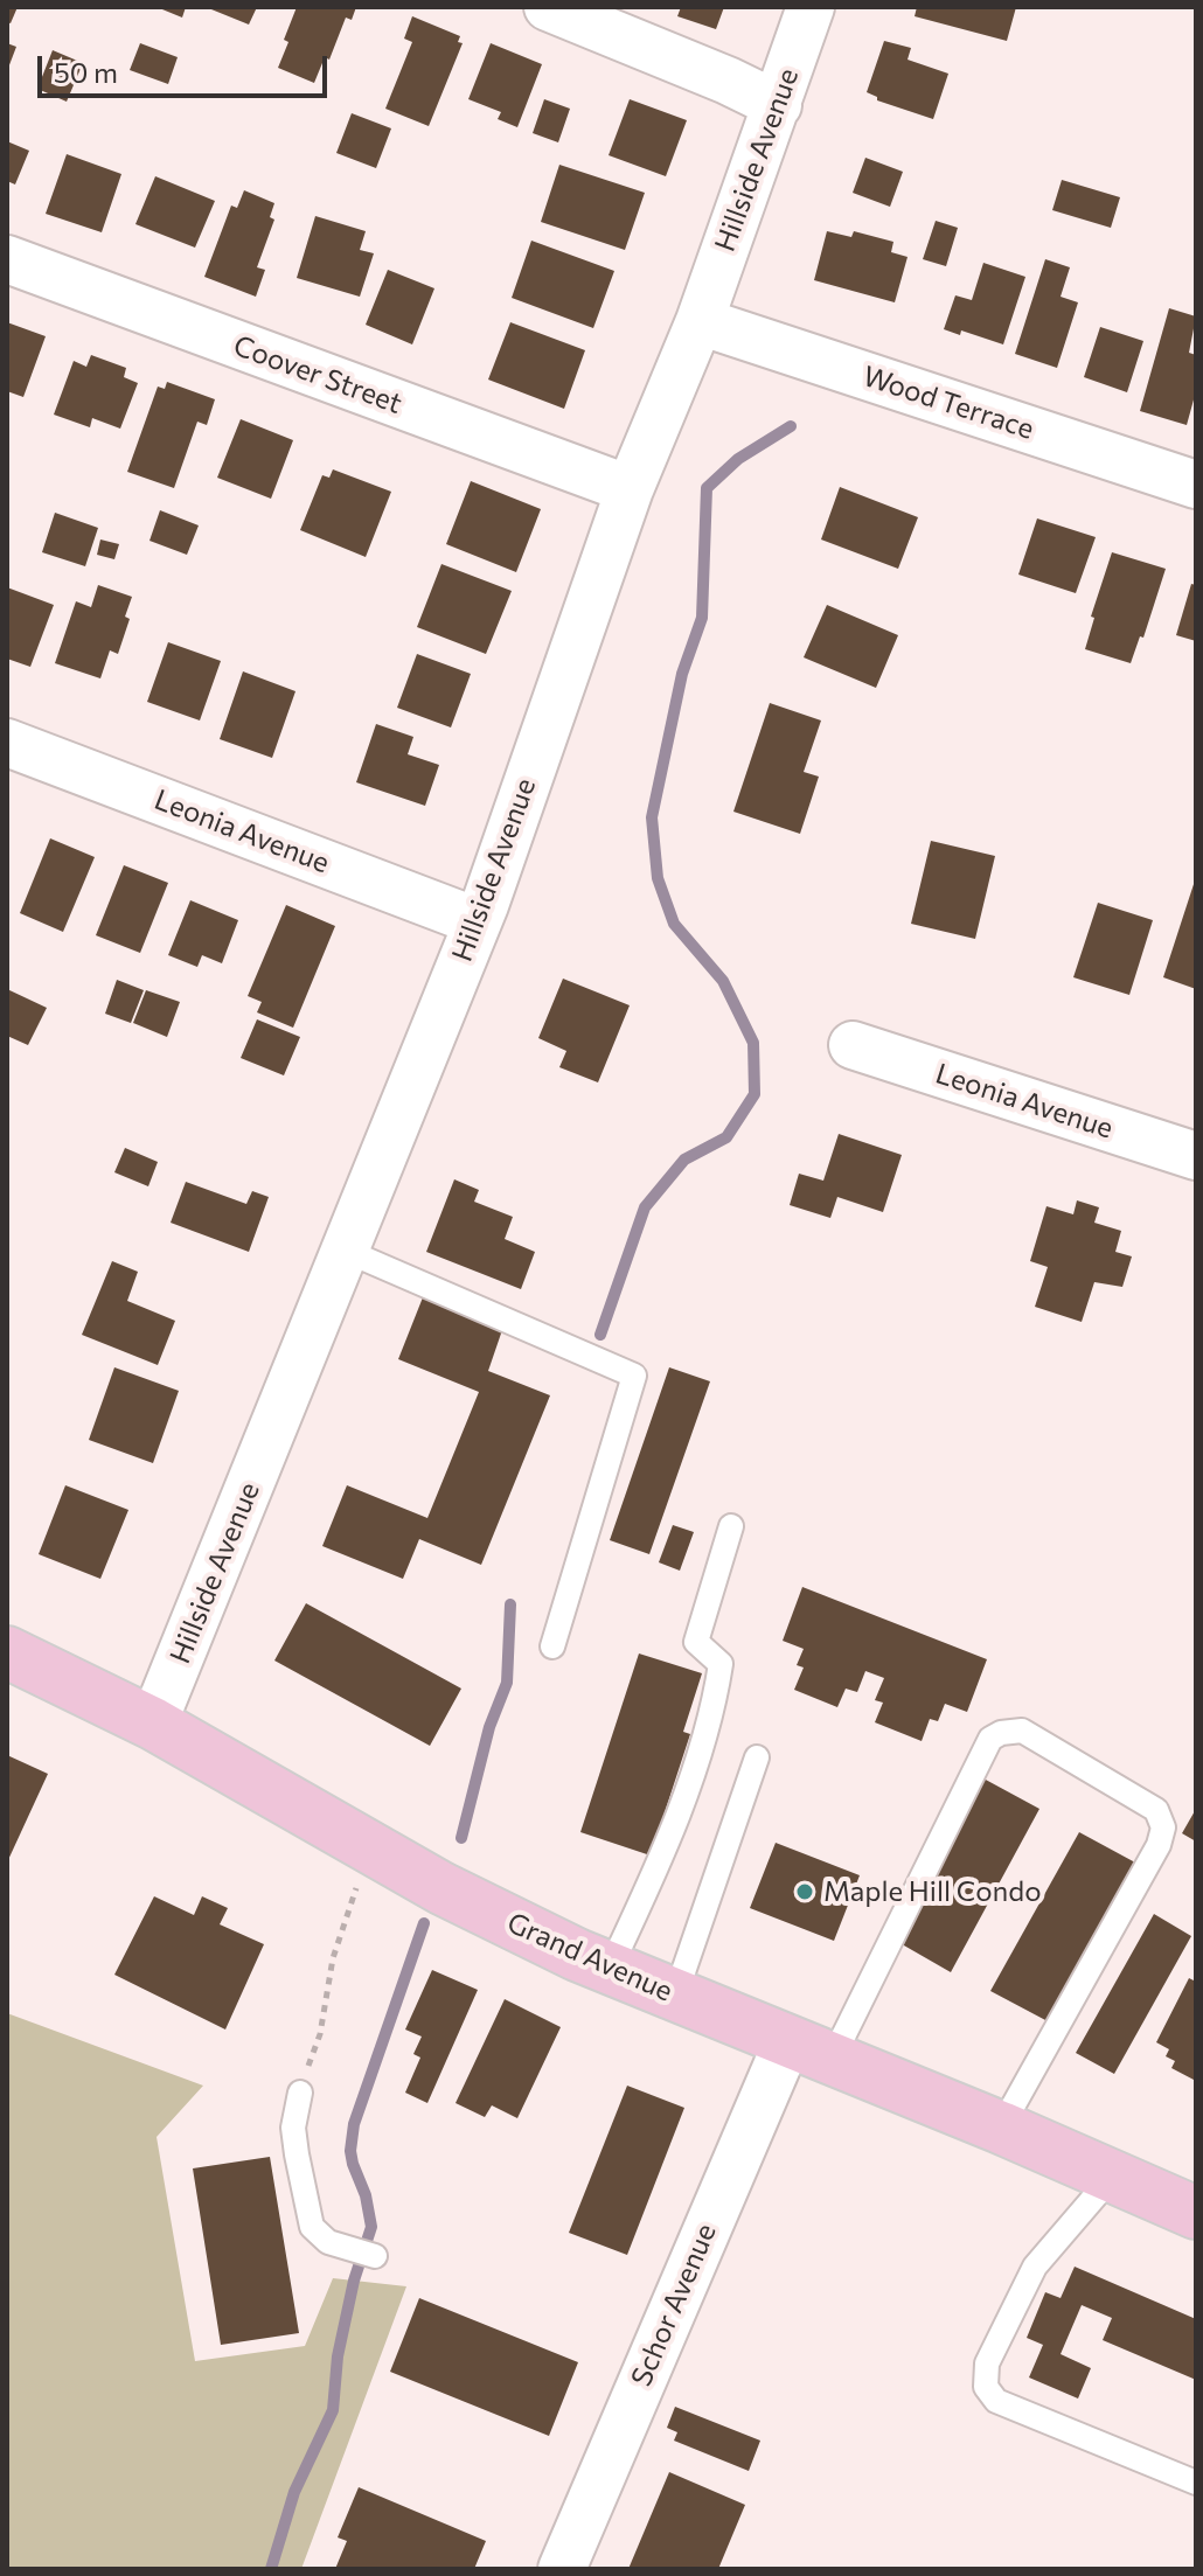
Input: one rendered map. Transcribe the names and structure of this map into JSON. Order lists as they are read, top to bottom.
{
  "streets": {
    "main road": ["Grand Avenue"],
    "street": [
      "Hillside Avenue",
      "Coover Street",
      "Wood Terrace",
      "Leonia Avenue",
      "Schor Avenue"
    ]
  },
  "crossings": [
    ["Hillside Avenue", "Coover Street"],
    ["Hillside Avenue", "Wood Terrace"],
    ["Hillside Avenue", "Leonia Avenue"],
    ["Hillside Avenue", "Grand Avenue"],
    ["Grand Avenue", "Schor Avenue"]
  ],
  "places": ["Maple Hill Condo"],
  "scale_bar": "50 m"
}
